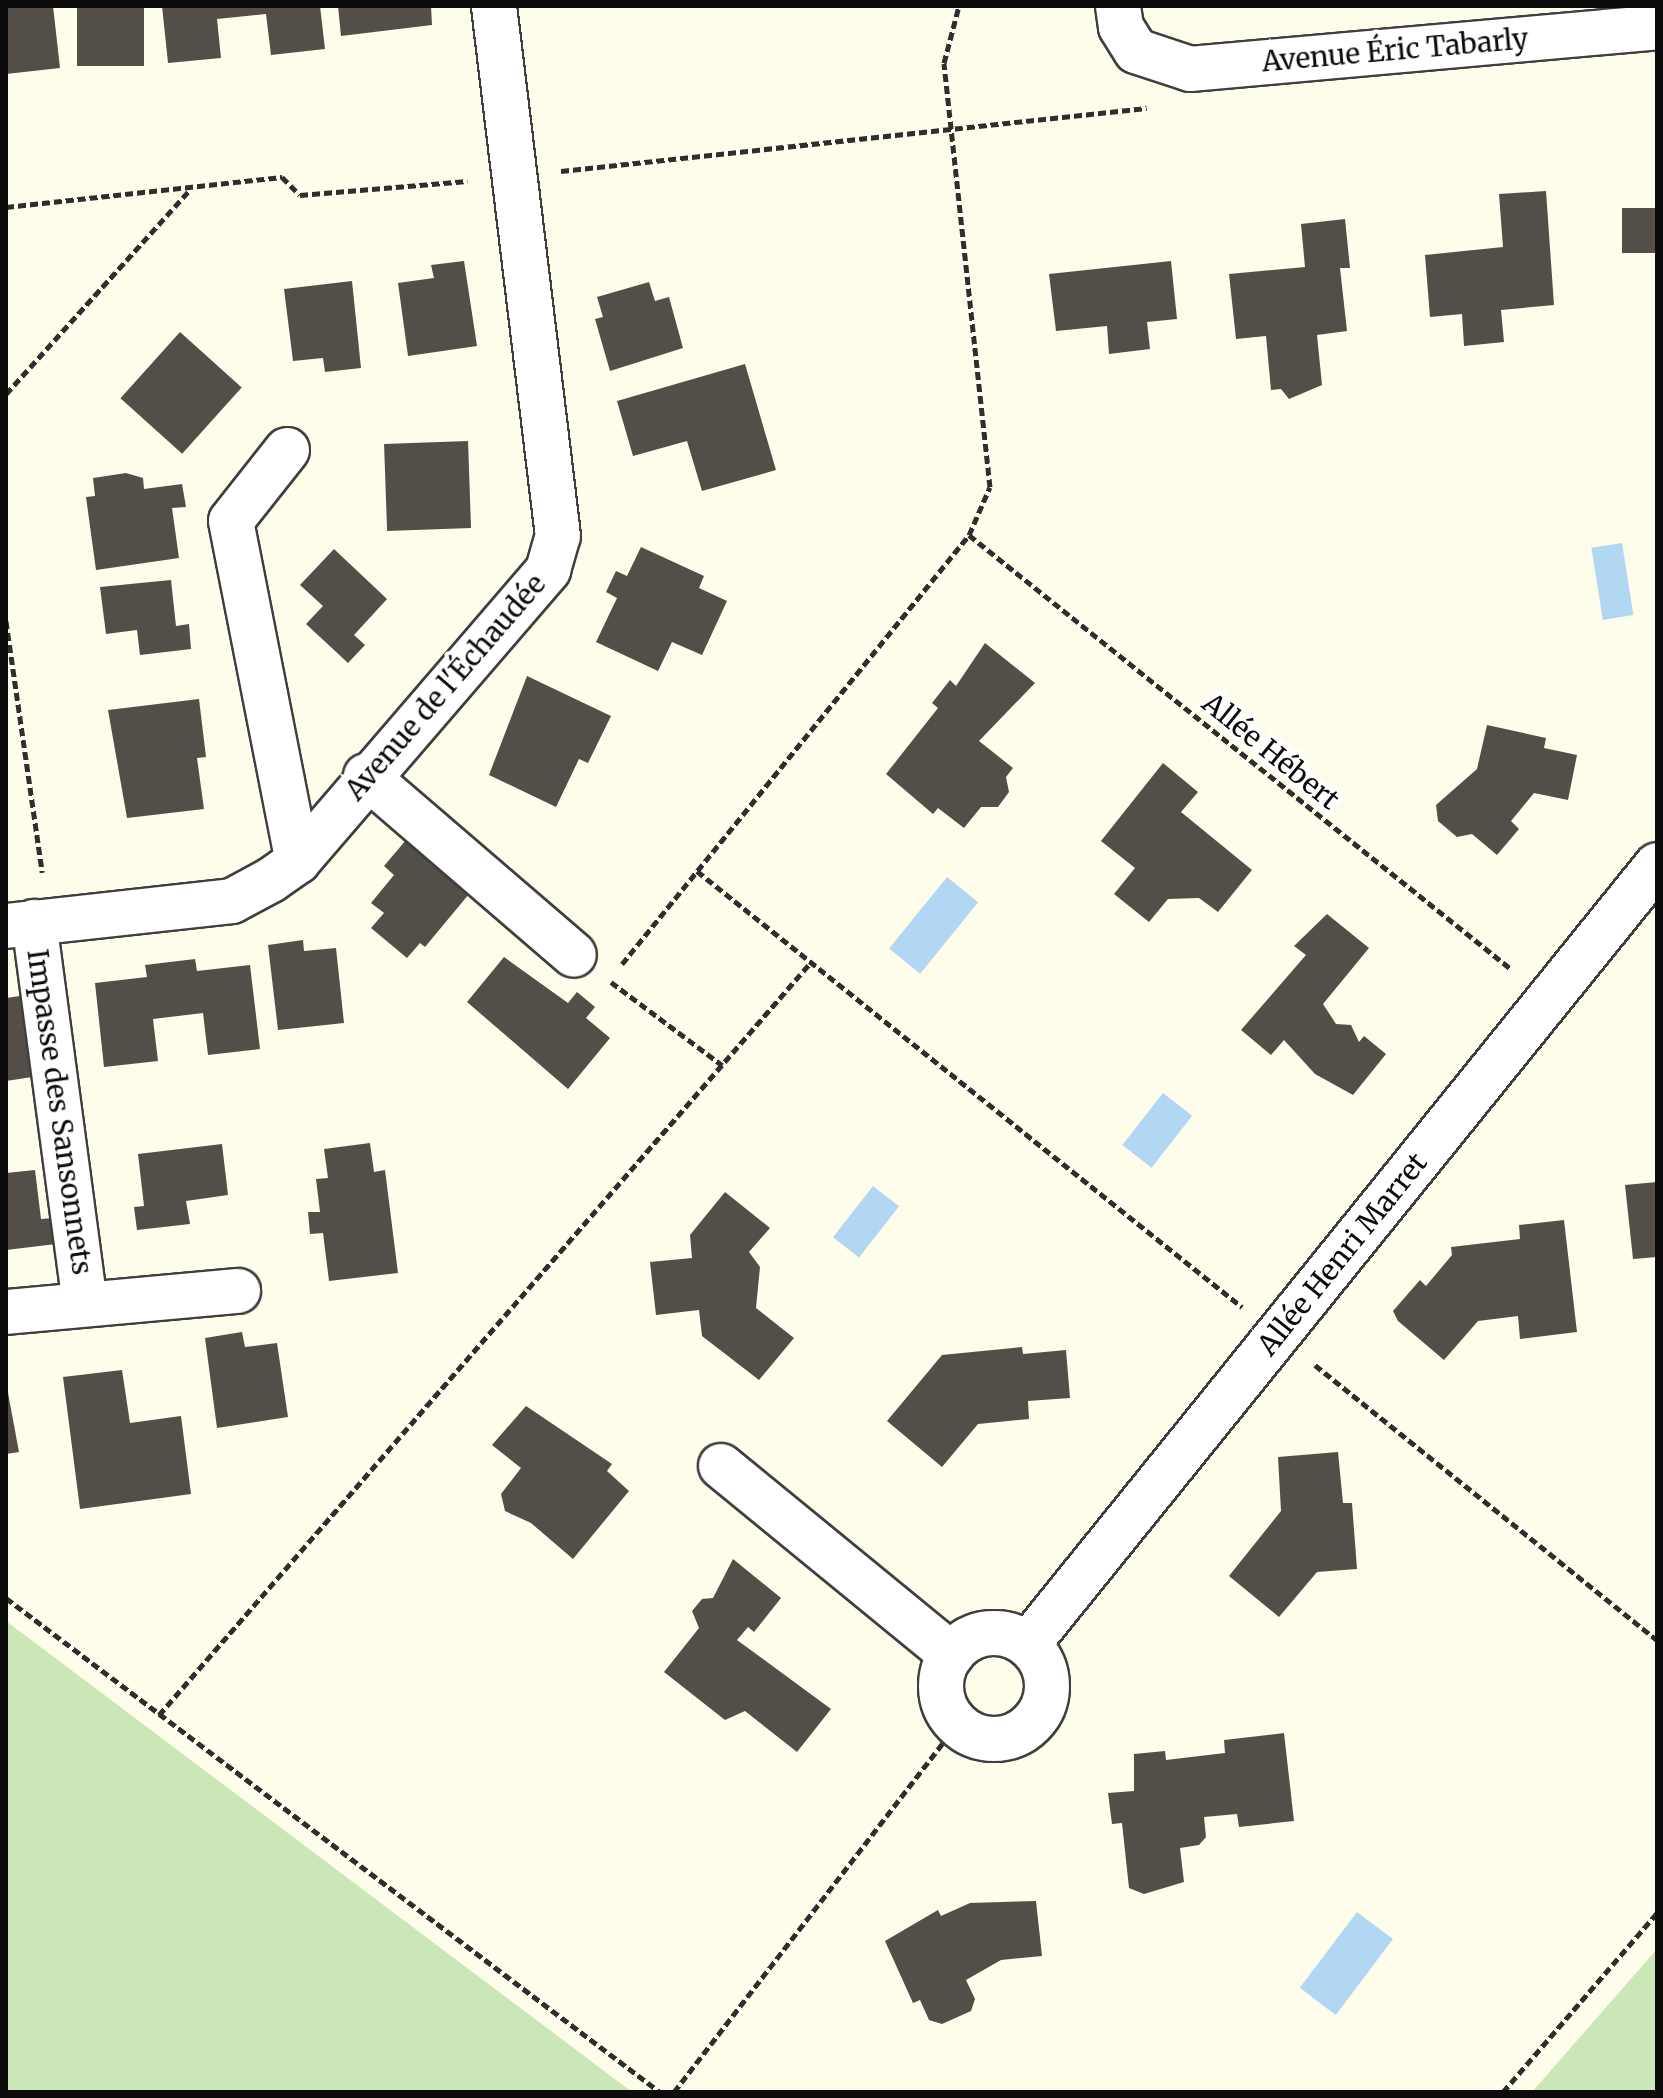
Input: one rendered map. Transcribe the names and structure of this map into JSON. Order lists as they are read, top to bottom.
{
  "streets": {
    "street": [
      "Avenue Éric Tabarly",
      "Avenue de l'Échaudée",
      "Impasse des Sansonnets",
      "Allée Henri Marret"
    ],
    "path": ["Allée Hébert"]
  },
  "crossings": [
    ["Avenue de l'Échaudée", "Impasse des Sansonnets"],
    ["Allée Hébert", "Allée Henri Marret"]
  ]
}
